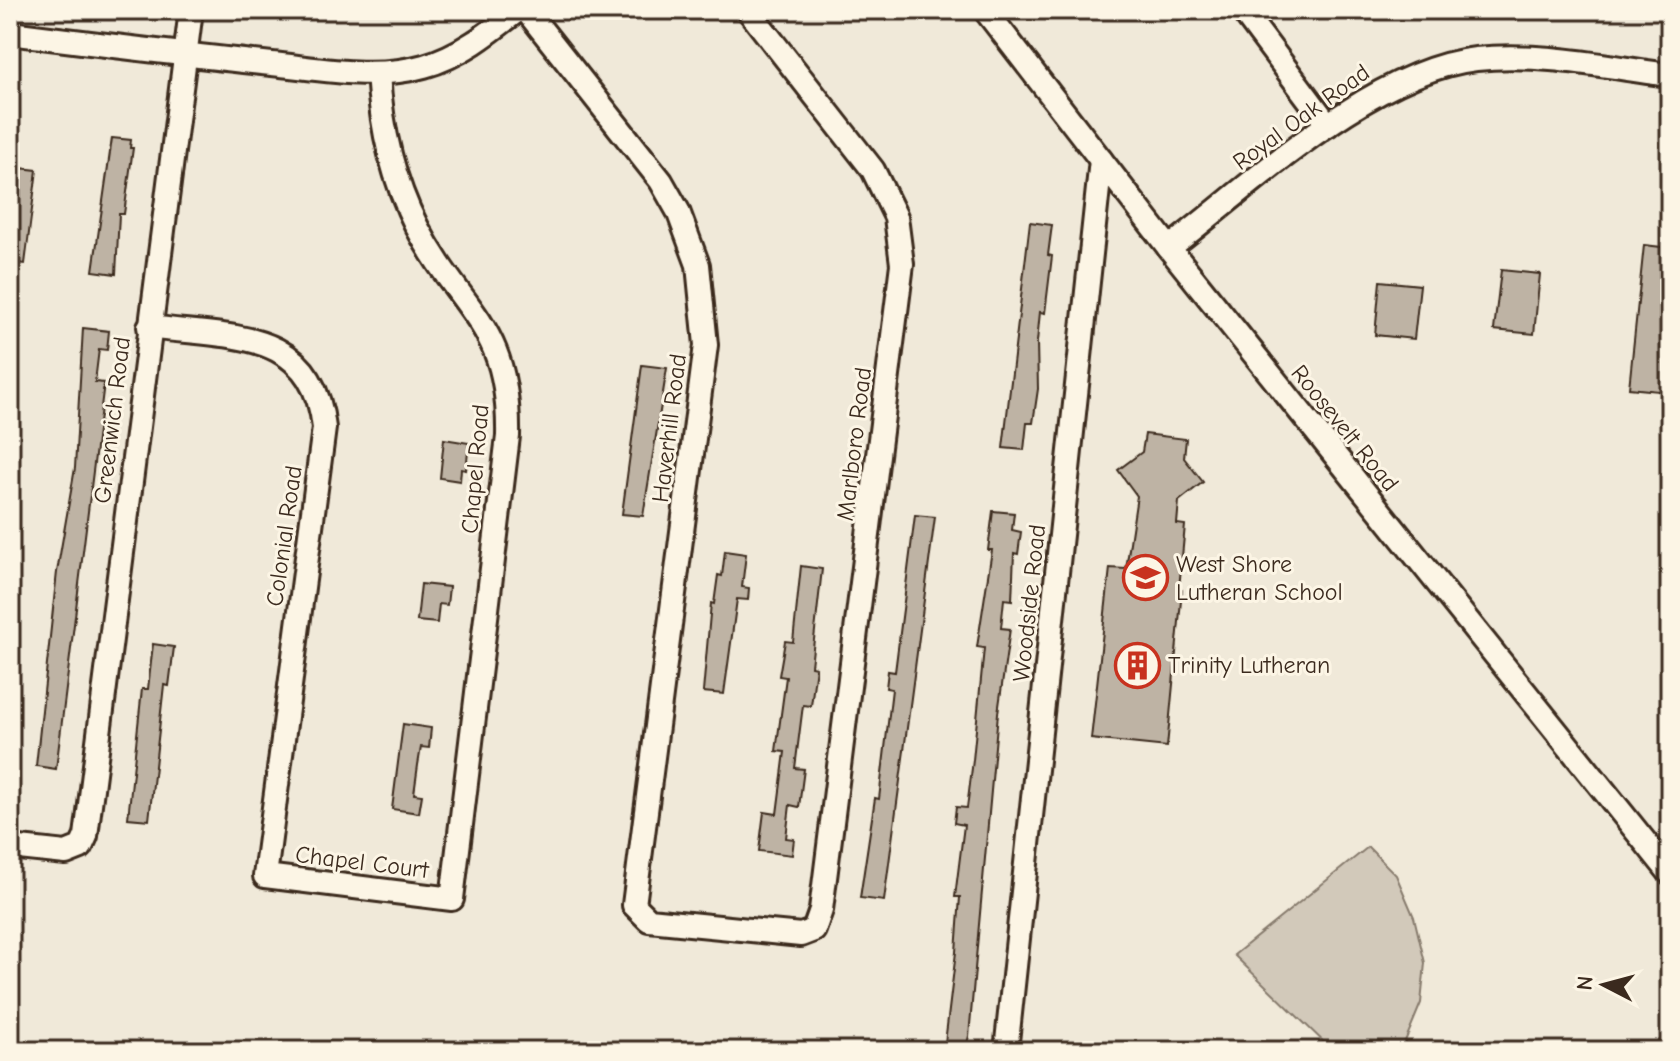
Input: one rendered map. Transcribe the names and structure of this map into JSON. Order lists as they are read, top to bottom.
{
  "streets": {
    "street": [
      "Royal Oak Road",
      "Greenwich Road",
      "Haverhill Road",
      "Roosevelt Road",
      "Marlboro Road",
      "Chapel Road",
      "Colonial Road",
      "Woodside Road",
      "Chapel Court"
    ]
  },
  "crossings": [
    ["Royal Oak Road", "Roosevelt Road"],
    ["Greenwich Road", "Colonial Road"],
    ["Haverhill Road", "Marlboro Road"],
    ["Roosevelt Road", "Woodside Road"],
    ["Chapel Road", "Chapel Court"],
    ["Colonial Road", "Chapel Court"]
  ],
  "places": {
    "school or university": ["West Shore Lutheran School"],
    "building": ["Trinity Lutheran"]
  },
  "north": "left"
}
